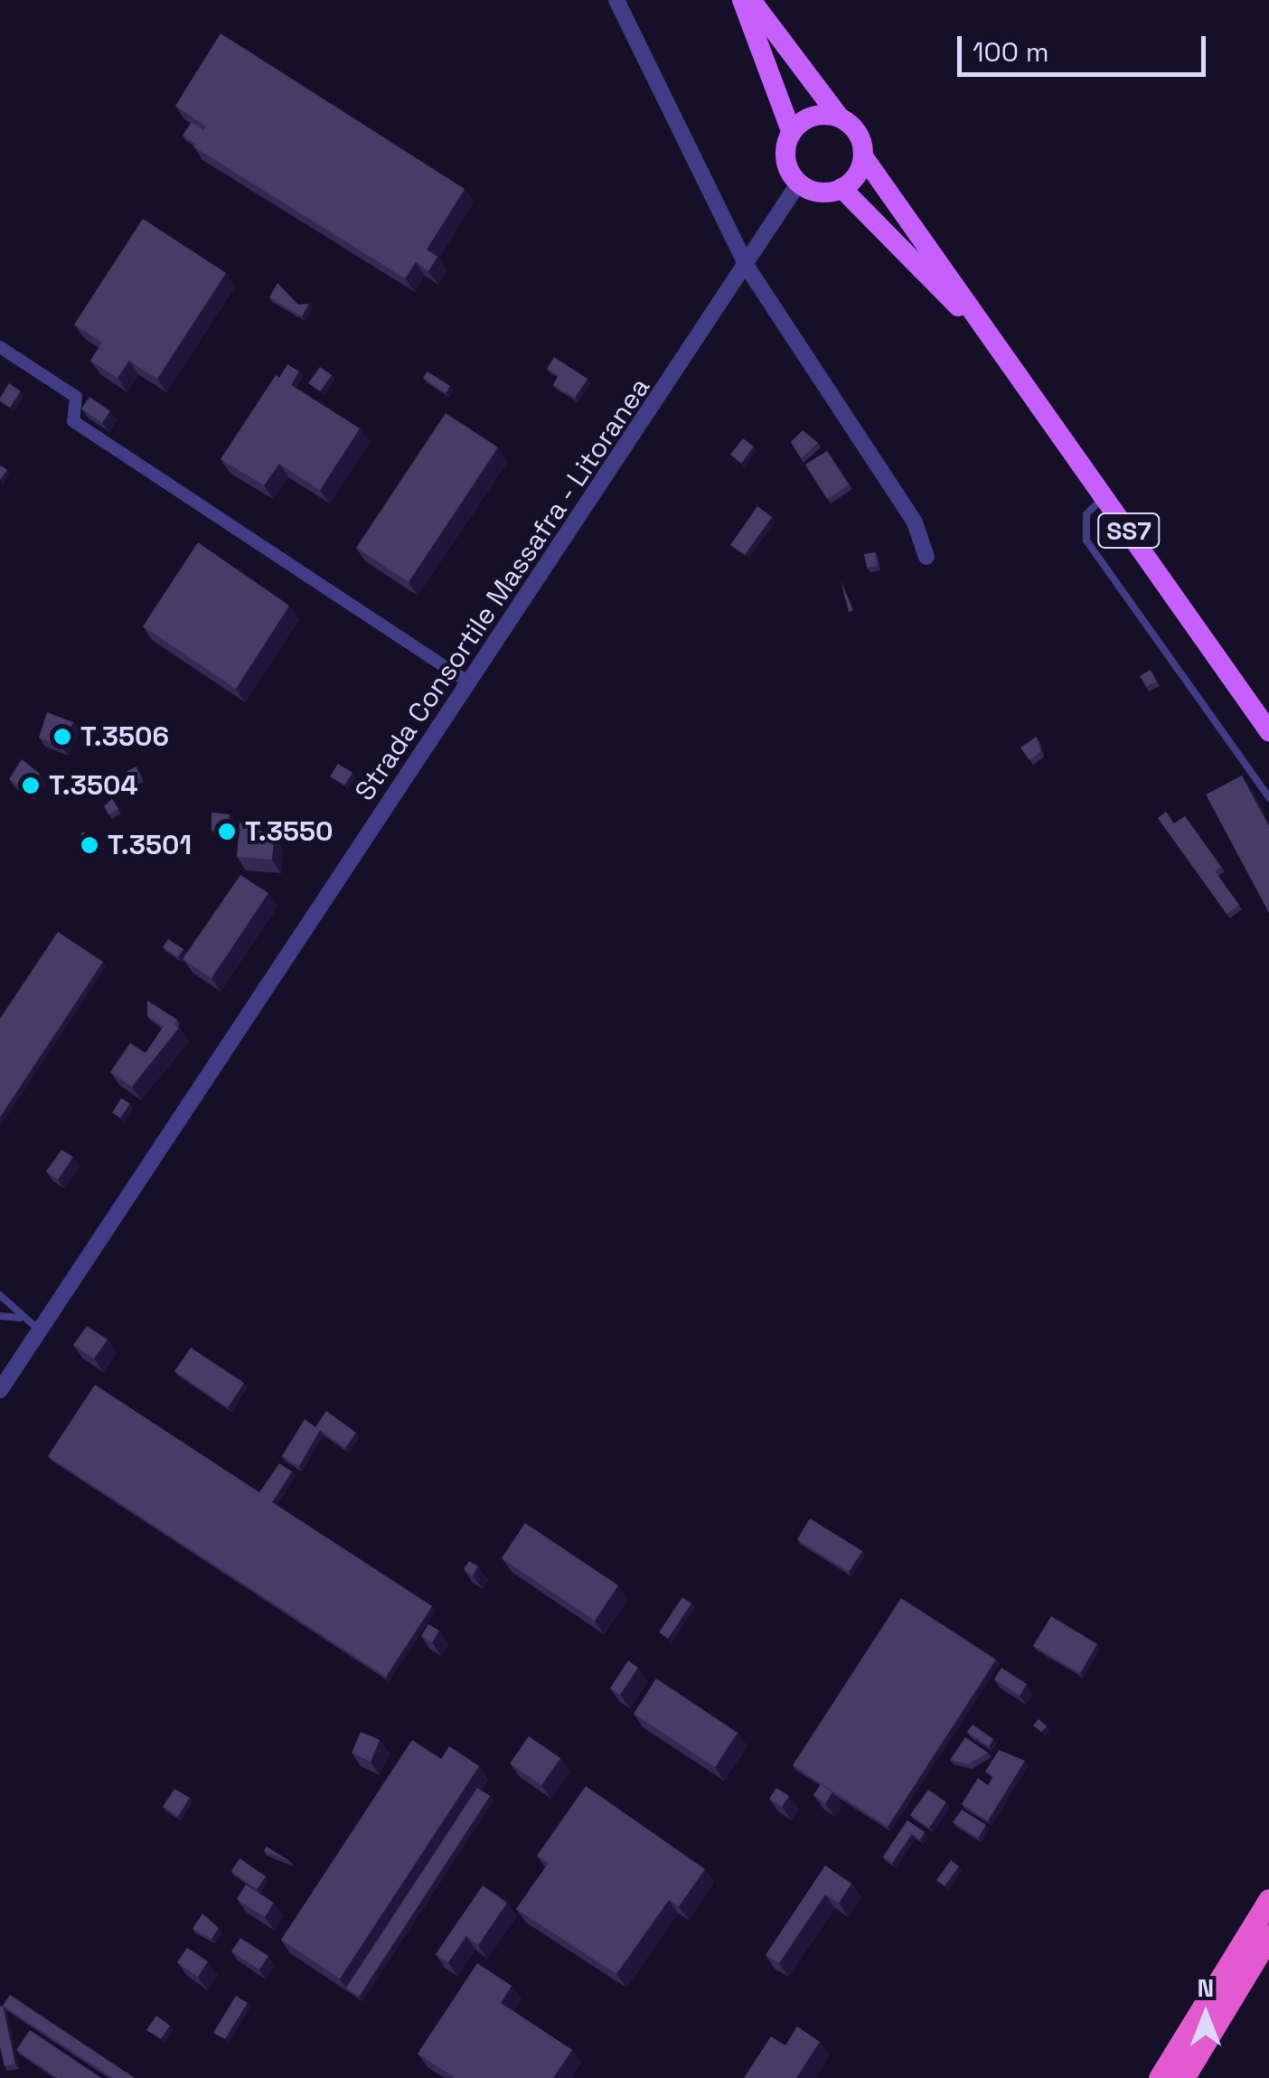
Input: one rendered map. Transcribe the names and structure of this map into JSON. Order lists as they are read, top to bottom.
{
  "streets": {
    "main road": ["SS7"],
    "street": ["Strada Consortile Massafra - Litoranea"]
  },
  "crossings": [
    ["SS7", "Strada Consortile Massafra - Litoranea"]
  ],
  "places": [
    "T.3506",
    "T.3504",
    "T.3550",
    "T.3501"
  ],
  "scale_bar": "100 m",
  "north": "top"
}
